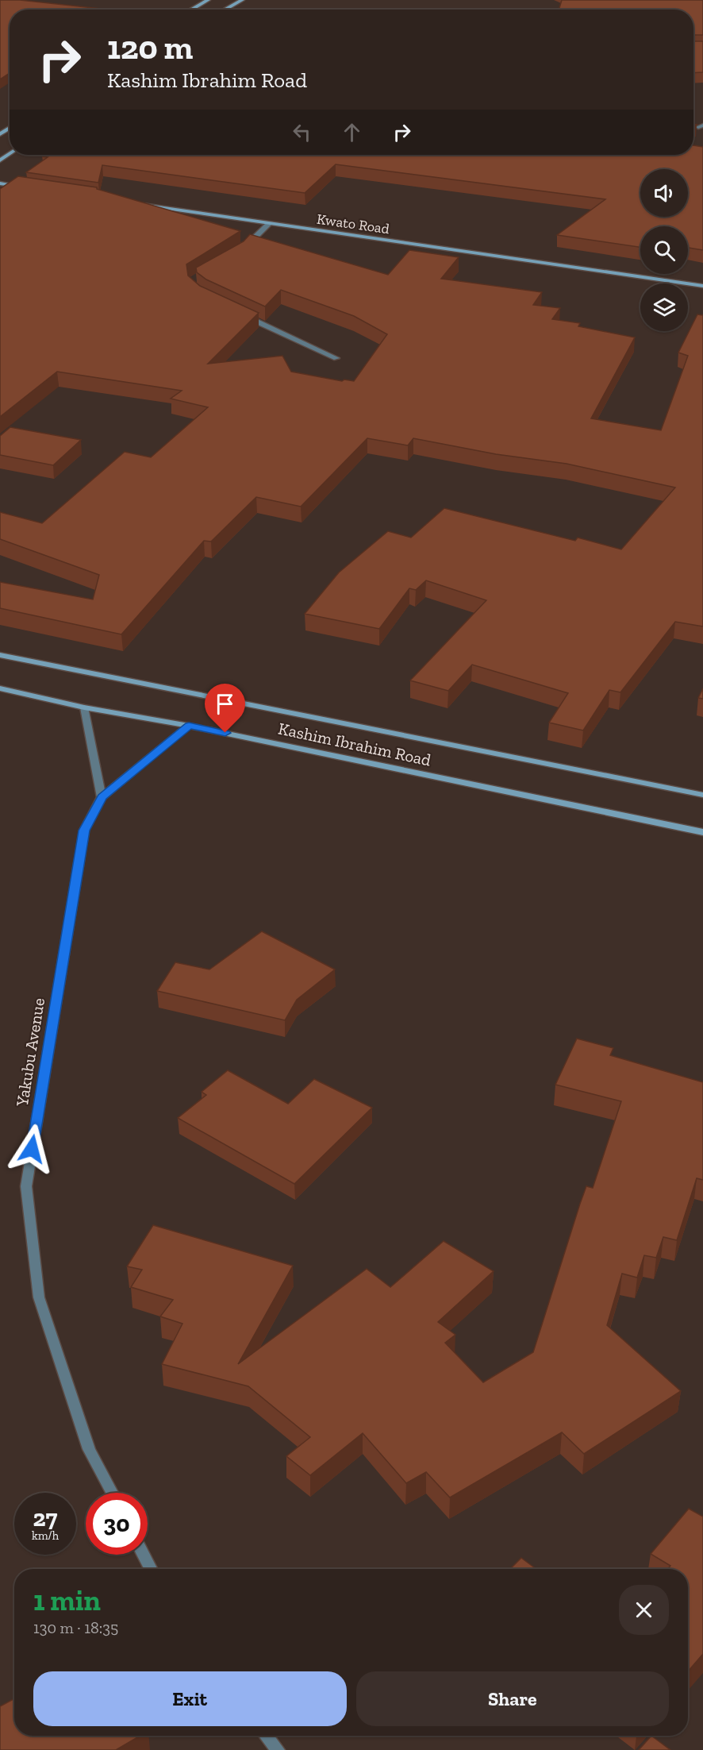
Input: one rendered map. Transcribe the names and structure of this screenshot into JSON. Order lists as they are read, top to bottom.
{
  "streets": {
    "street": ["Kwato Road", "Kashim Ibrahim Road", "Yakubu Avenue"]
  },
  "crossings": [
    ["Kashim Ibrahim Road", "Yakubu Avenue"]
  ],
  "page": {
    "turn": ["120 m", "Kashim Ibrahim Road"],
    "speed": "27 km/h",
    "limit": "30",
    "heading": ["1 min", "130 m · 18:35"],
    "buttons": ["Exit", "Share"]
  }
}
